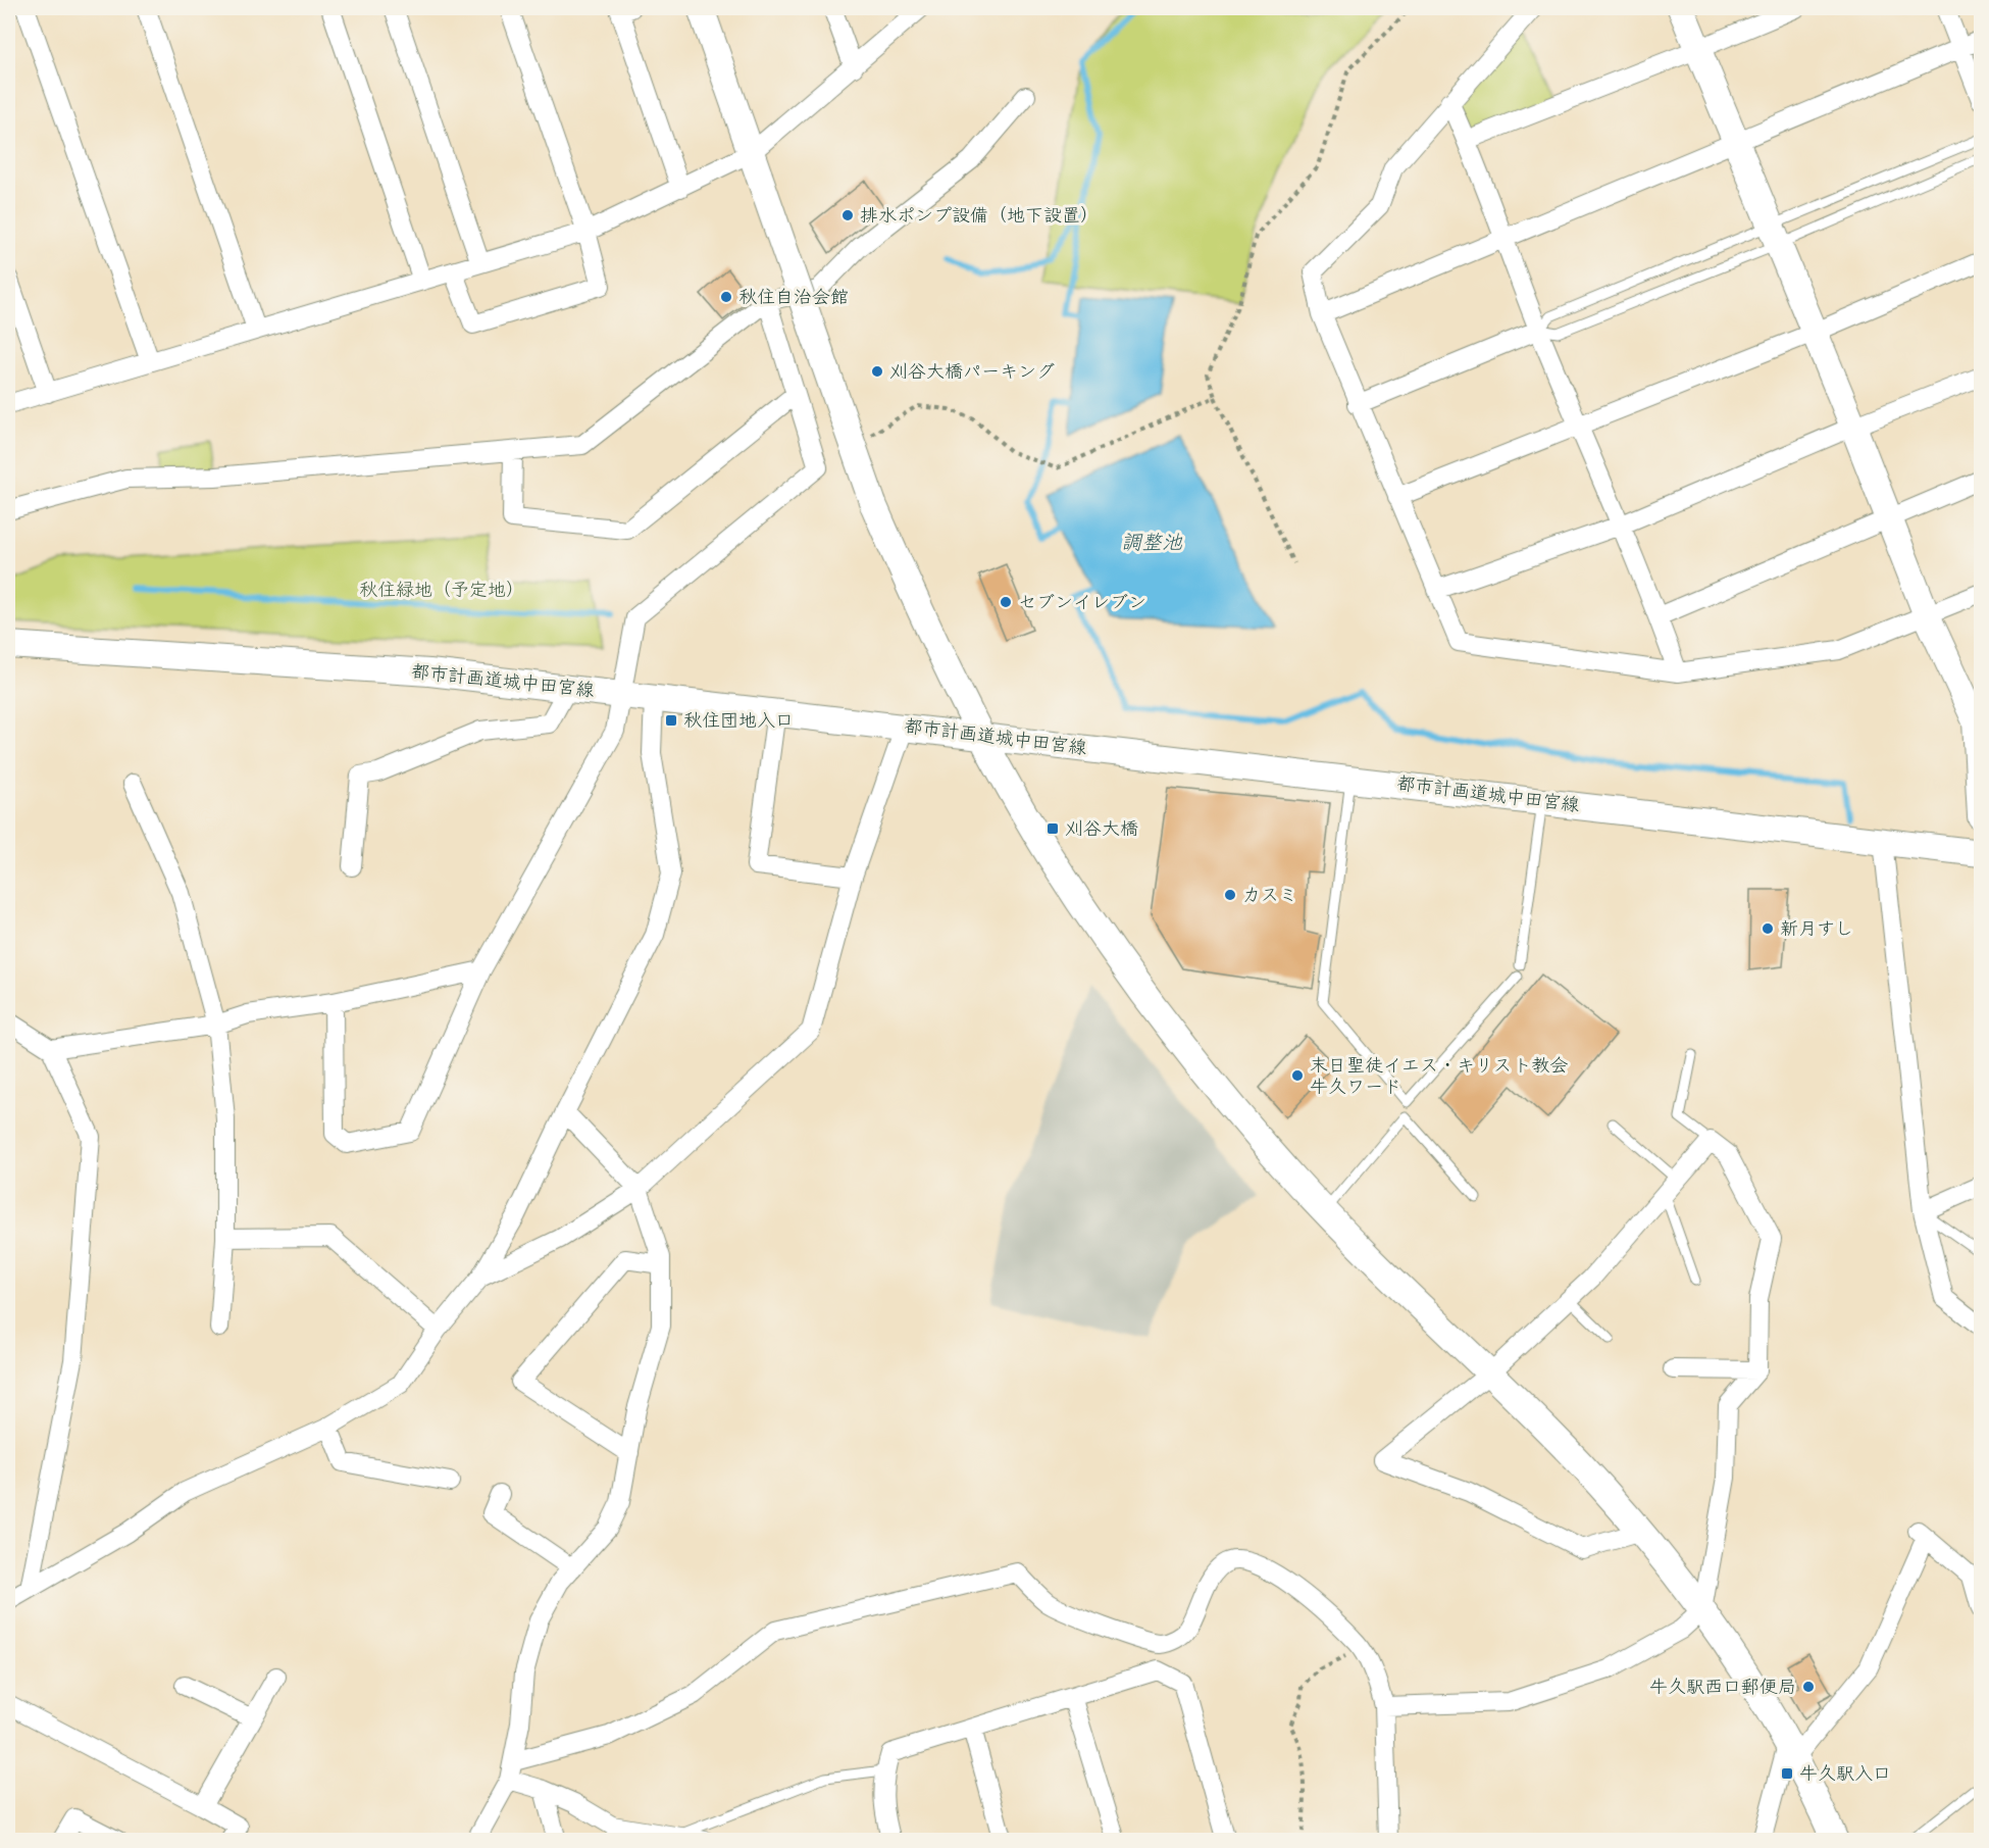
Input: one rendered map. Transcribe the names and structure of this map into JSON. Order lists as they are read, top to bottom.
{
  "streets": {
    "street": ["都市計画道城中田宮線"]
  },
  "water": ["調整池"],
  "parks": ["秋住緑地（予定地）"],
  "places": {
    "other": [
      "排水ポンプ設備（地下設置）",
      "秋住自治会館",
      "刈谷大橋パーキング",
      "セブンイレブン",
      "カスミ",
      "新月すし",
      "末日聖徒イエス・キリスト教会 牛久ワード",
      "牛久駅西口郵便局"
    ],
    "transit": ["秋住団地入口", "刈谷大橋", "牛久駅入口"]
  }
}
